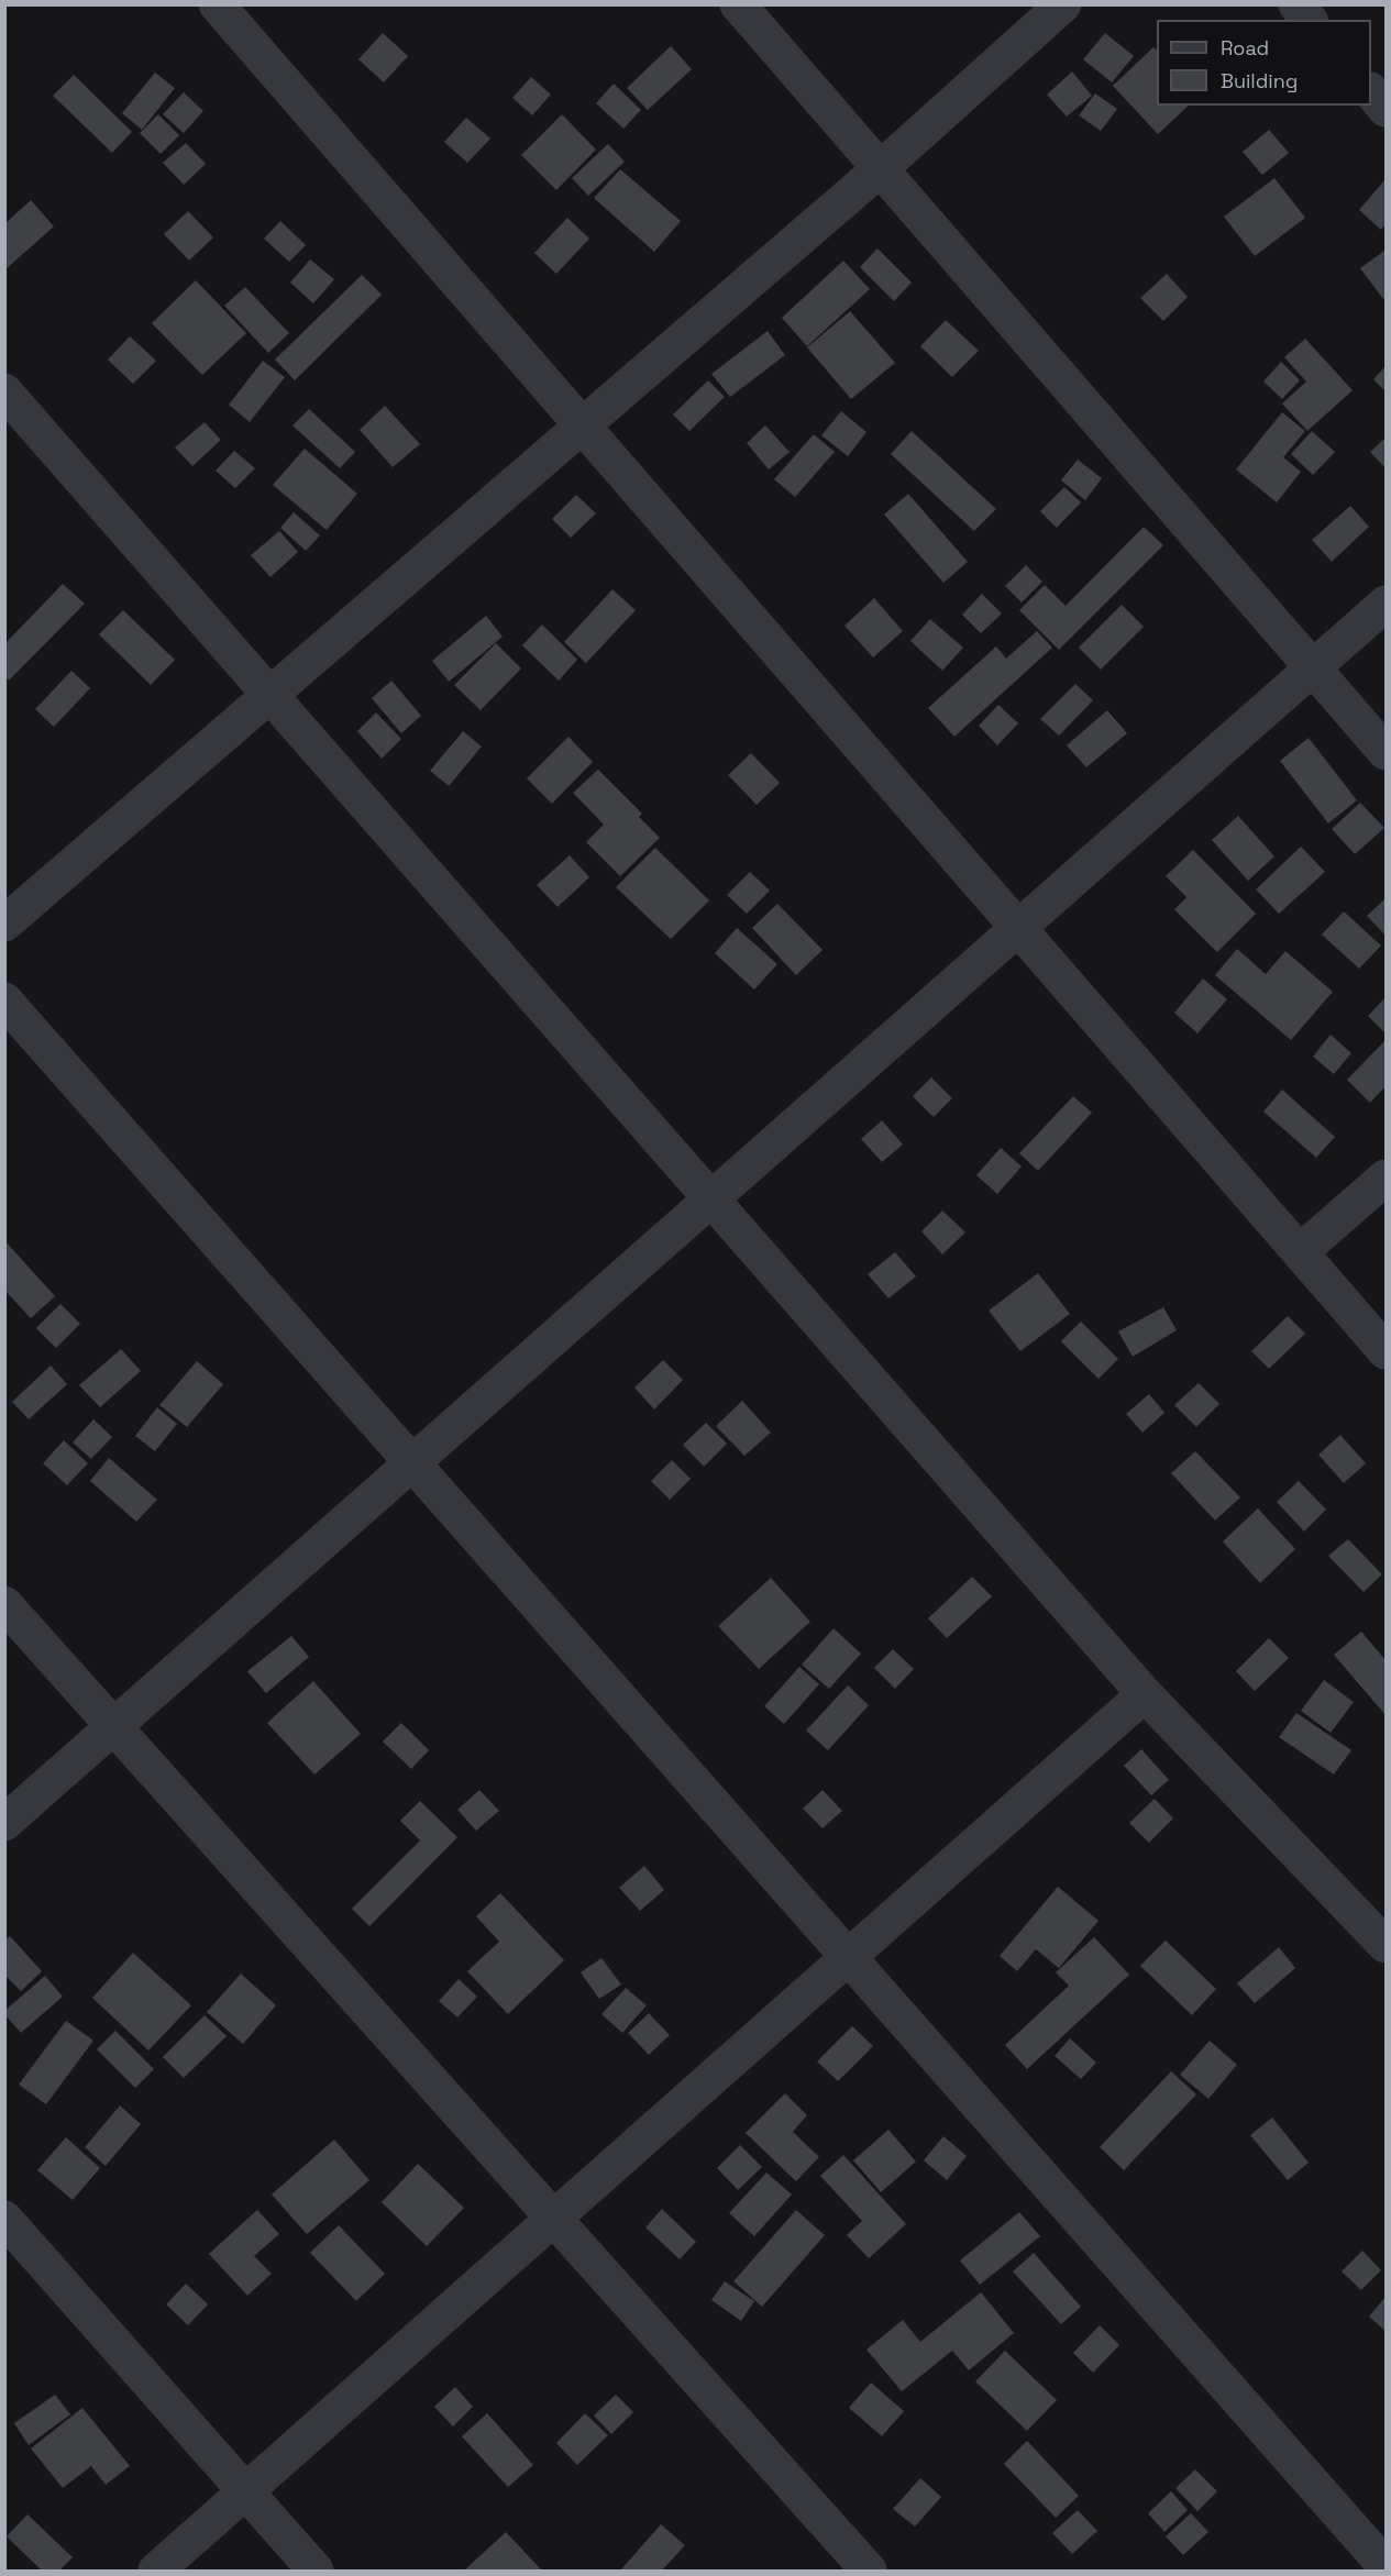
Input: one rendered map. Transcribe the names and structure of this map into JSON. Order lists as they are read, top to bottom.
{
  "legend": ["Road", "Building"]
}
